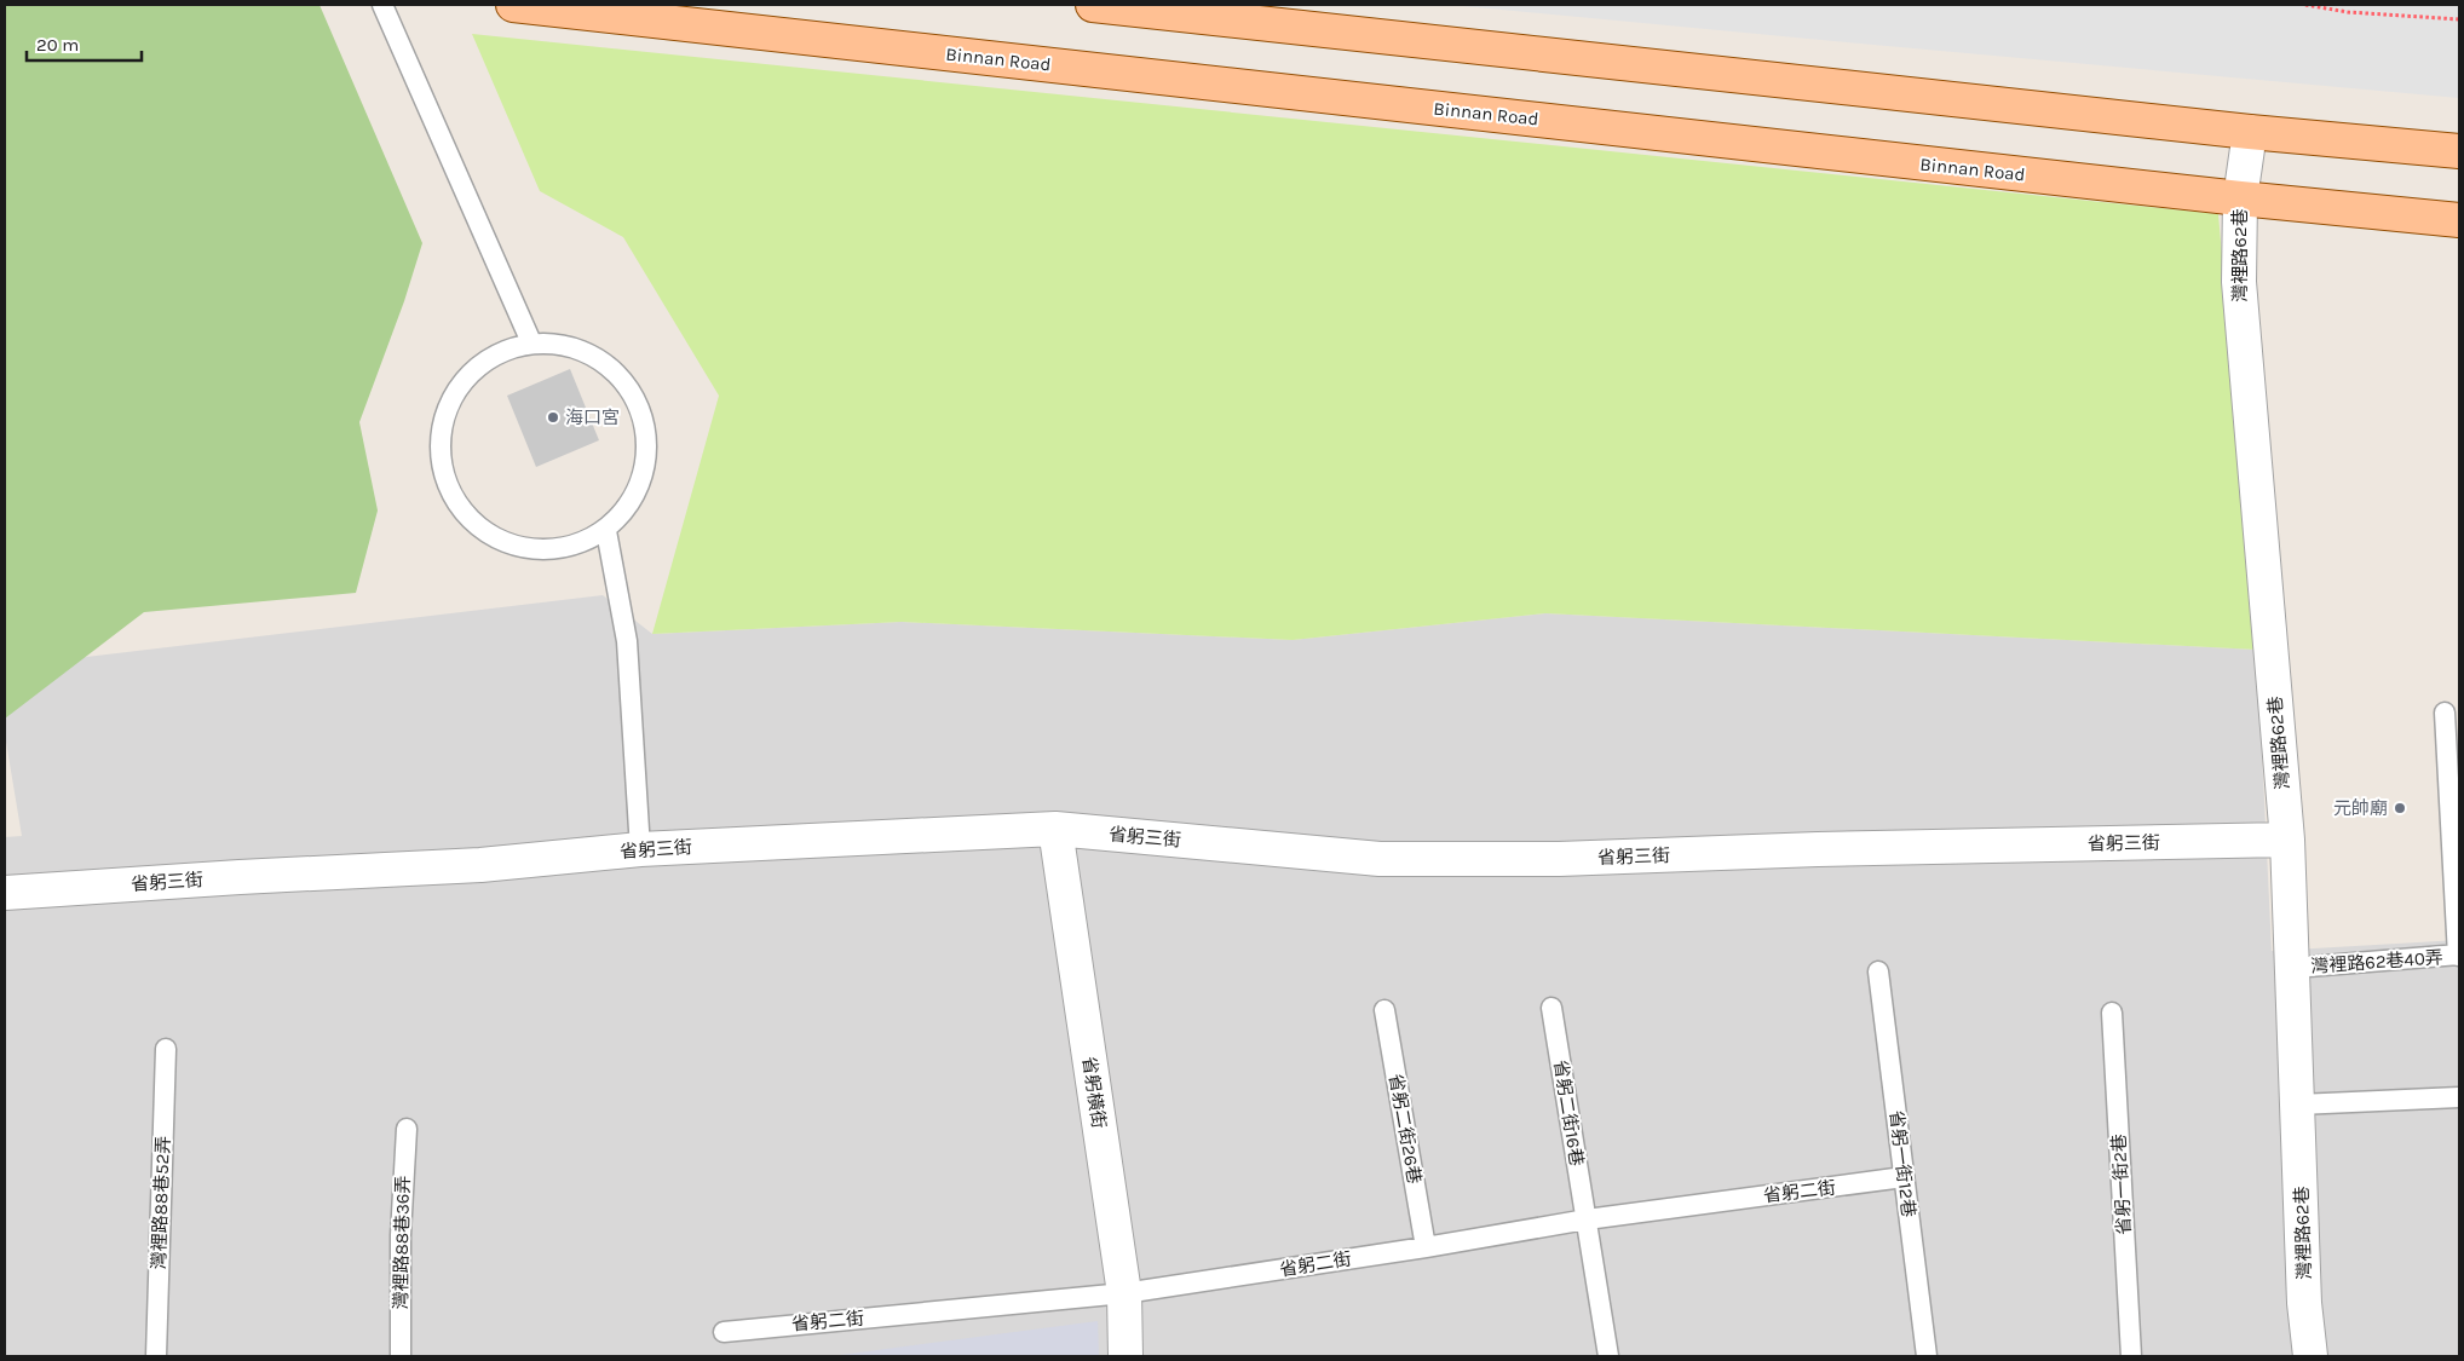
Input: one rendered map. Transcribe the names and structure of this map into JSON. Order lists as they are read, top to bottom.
{
  "streets": {
    "main road": ["Binnan Road"],
    "street": ["灣裡路62巷", "省躬三街", "省躬橫街"],
    "lane": [
      "灣裡路62巷40弄",
      "省躬二街16巷",
      "省躬二街26巷",
      "省躬一街12巷",
      "省躬一街2巷",
      "省躬二街",
      "灣裡路88巷52弄",
      "灣裡路88巷36弄"
    ]
  },
  "crossings": [
    ["Binnan Road", "灣裡路62巷"],
    ["灣裡路62巷", "省躬三街"],
    ["灣裡路62巷", "灣裡路62巷40弄"],
    ["省躬三街", "省躬橫街"],
    ["省躬橫街", "省躬二街"],
    ["省躬二街16巷", "省躬二街"],
    ["省躬二街26巷", "省躬二街"],
    ["省躬一街12巷", "省躬二街"]
  ],
  "places": ["海口宮", "元帥廟"],
  "scale_bar": "20 m"
}
